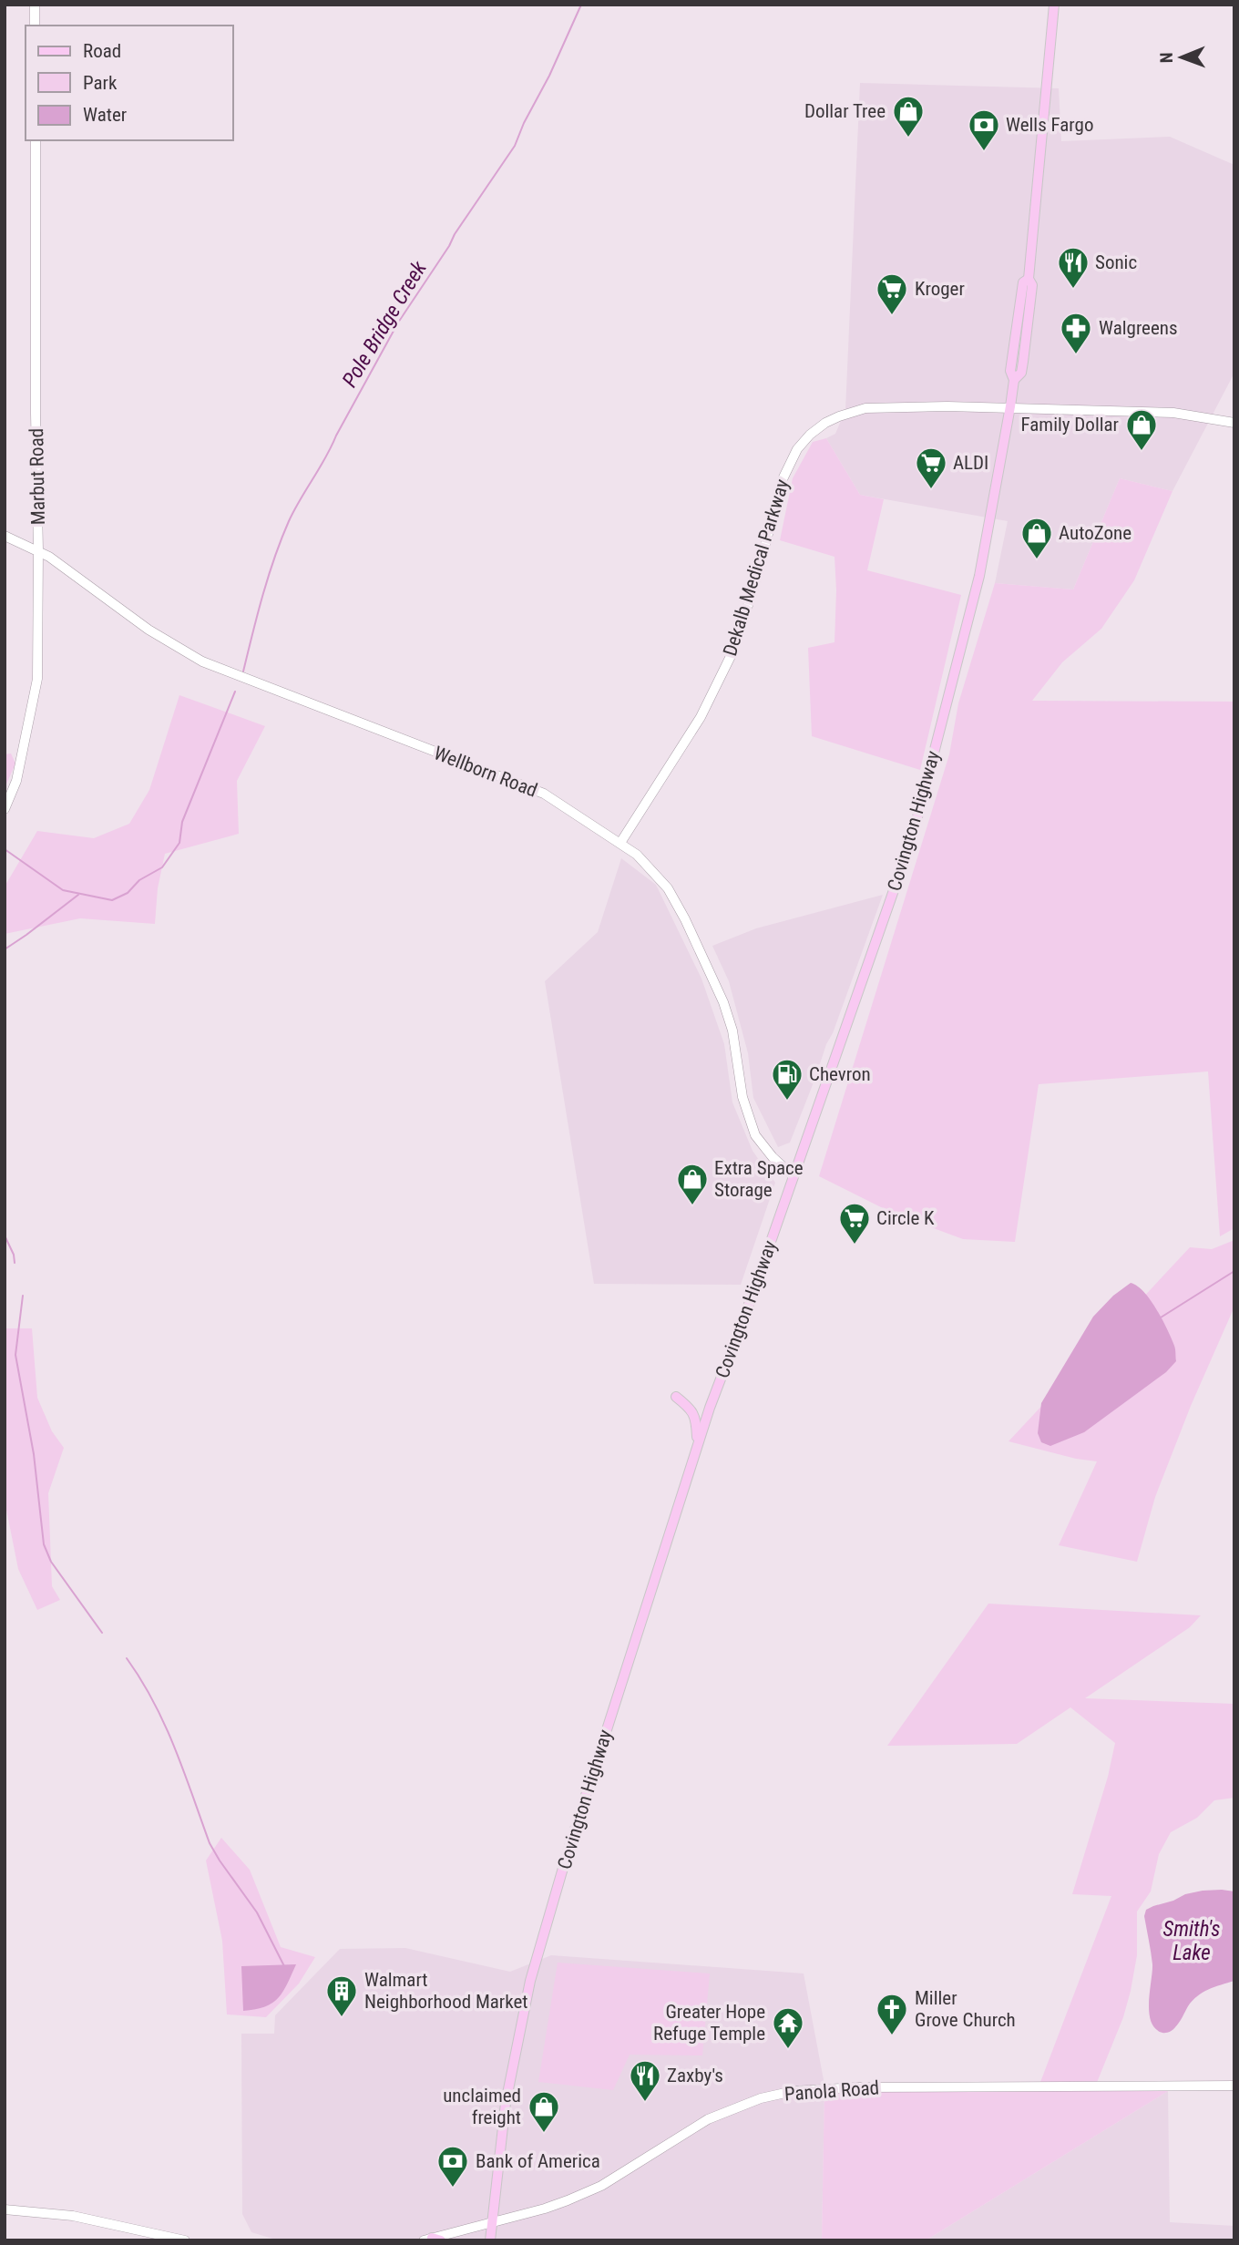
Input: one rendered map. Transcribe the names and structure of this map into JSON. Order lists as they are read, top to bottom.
{
  "streets": {
    "main road": ["Covington Highway"],
    "street": [
      "Marbut Road",
      "Dekalb Medical Parkway",
      "Wellborn Road",
      "Panola Road"
    ]
  },
  "crossings": [
    ["Marbut Road", "Wellborn Road"],
    ["Dekalb Medical Parkway", "Wellborn Road"],
    ["Dekalb Medical Parkway", "Covington Highway"],
    ["Wellborn Road", "Covington Highway"],
    ["Covington Highway", "Panola Road"]
  ],
  "water": ["Pole Bridge Creek", "Smith's Lake"],
  "places": {
    "shop": [
      "Dollar Tree",
      "Family Dollar",
      "AutoZone",
      "Extra Space Storage",
      "unclaimed freight"
    ],
    "bank": ["Wells Fargo", "Bank of America"],
    "restaurant": ["Sonic", "Zaxby's"],
    "supermarket": ["Kroger", "ALDI", "Circle K"],
    "pharmacy": ["Walgreens"],
    "fuel station": ["Chevron"],
    "building": ["Walmart Neighborhood Market"],
    "church": ["Miller Grove Church"],
    "temple": ["Greater Hope Refuge Temple"]
  },
  "legend": ["Road", "Park", "Water"],
  "north": "left"
}
